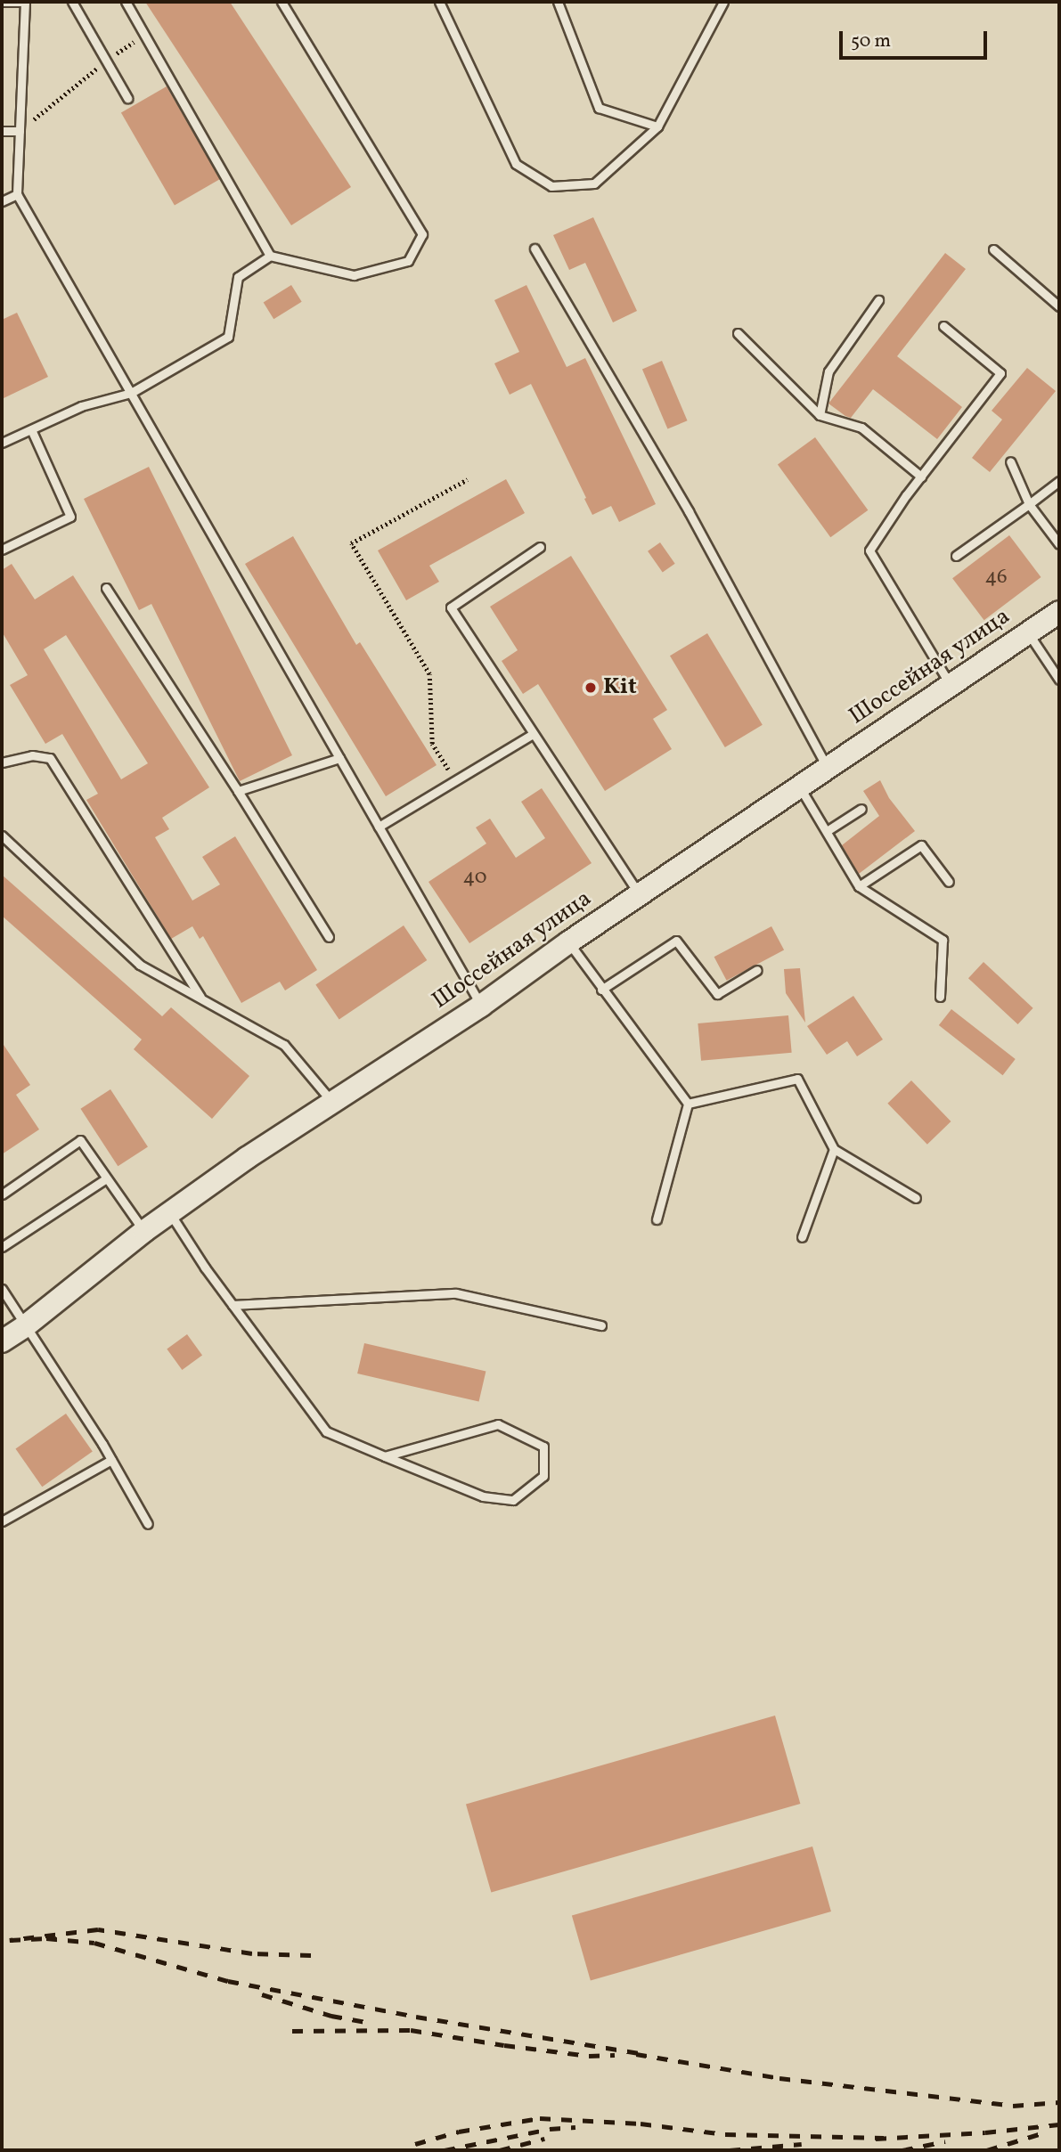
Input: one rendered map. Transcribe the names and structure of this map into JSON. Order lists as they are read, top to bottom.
{
  "streets": {
    "main road": ["Шоссейная улица"]
  },
  "places": ["Kit"],
  "house_numbers": ["46", "40"],
  "scale_bar": "50 m"
}
